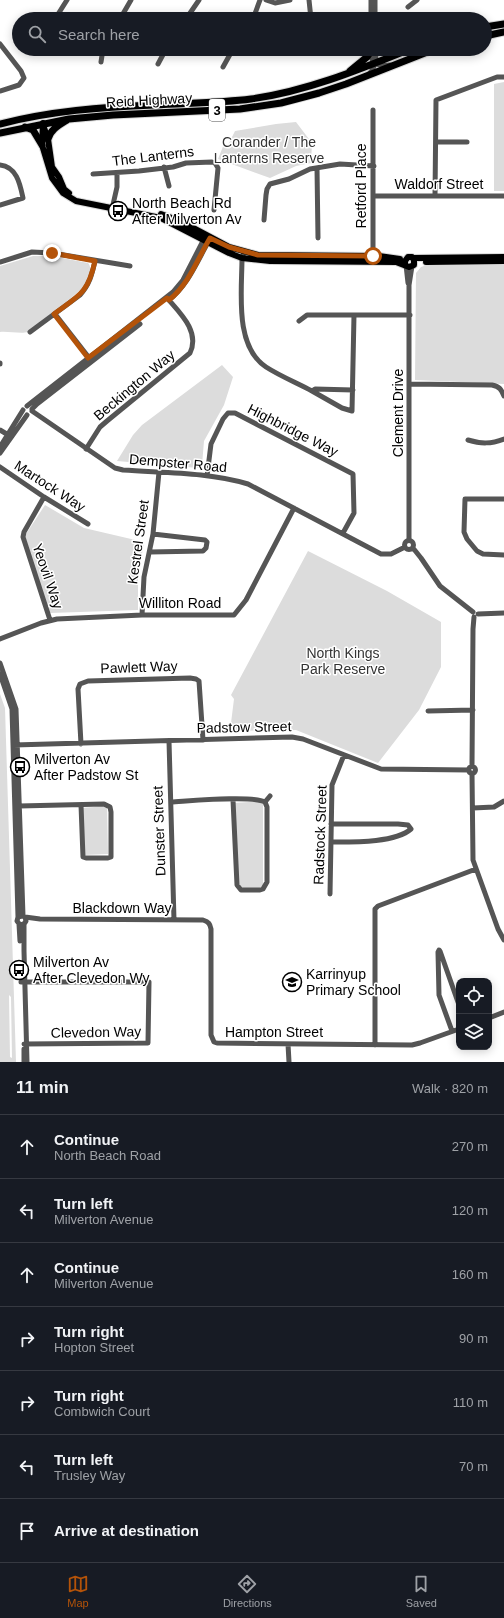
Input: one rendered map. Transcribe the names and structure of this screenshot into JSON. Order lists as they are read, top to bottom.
{
  "streets": {
    "highway": ["Reid Highway", "3"],
    "street": [
      "The Lanterns",
      "Waldorf Street",
      "Retford Place",
      "Beckington Way",
      "Clement Drive",
      "Highbridge Way",
      "Dempster Road",
      "Martock Way",
      "Kestrel Street",
      "Yeovil Way",
      "Williton Road",
      "Pawlett Way",
      "Padstow Street",
      "Dunster Street",
      "Radstock Street",
      "Blackdown Way",
      "Clevedon Way",
      "Hampton Street"
    ]
  },
  "crossings": [
    ["Waldorf Street", "Retford Place"],
    ["Beckington Way", "Dempster Road"],
    ["Clement Drive", "Dempster Road"],
    ["Highbridge Way", "Dempster Road"],
    ["Dempster Road", "Kestrel Street"],
    ["Dempster Road", "Williton Road"],
    ["Martock Way", "Yeovil Way"],
    ["Kestrel Street", "Williton Road"],
    ["Yeovil Way", "Williton Road"],
    ["Pawlett Way", "Padstow Street"],
    ["Padstow Street", "Dunster Street"],
    ["Padstow Street", "Radstock Street"],
    ["Dunster Street", "Blackdown Way"],
    ["Blackdown Way", "Hampton Street"]
  ],
  "parks": ["Corander / The Lanterns Reserve", "North Kings Park Reserve"],
  "places": {
    "bus stop": ["North Beach Rd After Milverton Av", "Milverton Av After Padstow St", "Milverton Av After Clevedon Wy"],
    "school or university": ["Karrinyup Primary School"]
  },
  "page": {
    "search": "Search here",
    "heading": ["11 min", "Walk · 820 m"],
    "list": [
      ["Continue", "North Beach Road", "270 m"],
      ["Turn left", "Milverton Avenue", "120 m"],
      ["Continue", "Milverton Avenue", "160 m"],
      ["Turn right", "Hopton Street", "90 m"],
      ["Turn right", "Combwich Court", "110 m"],
      ["Turn left", "Trusley Way", "70 m"],
      "Arrive at destination"
    ],
    "nav": ["Map", "Directions", "Saved"]
  }
}
